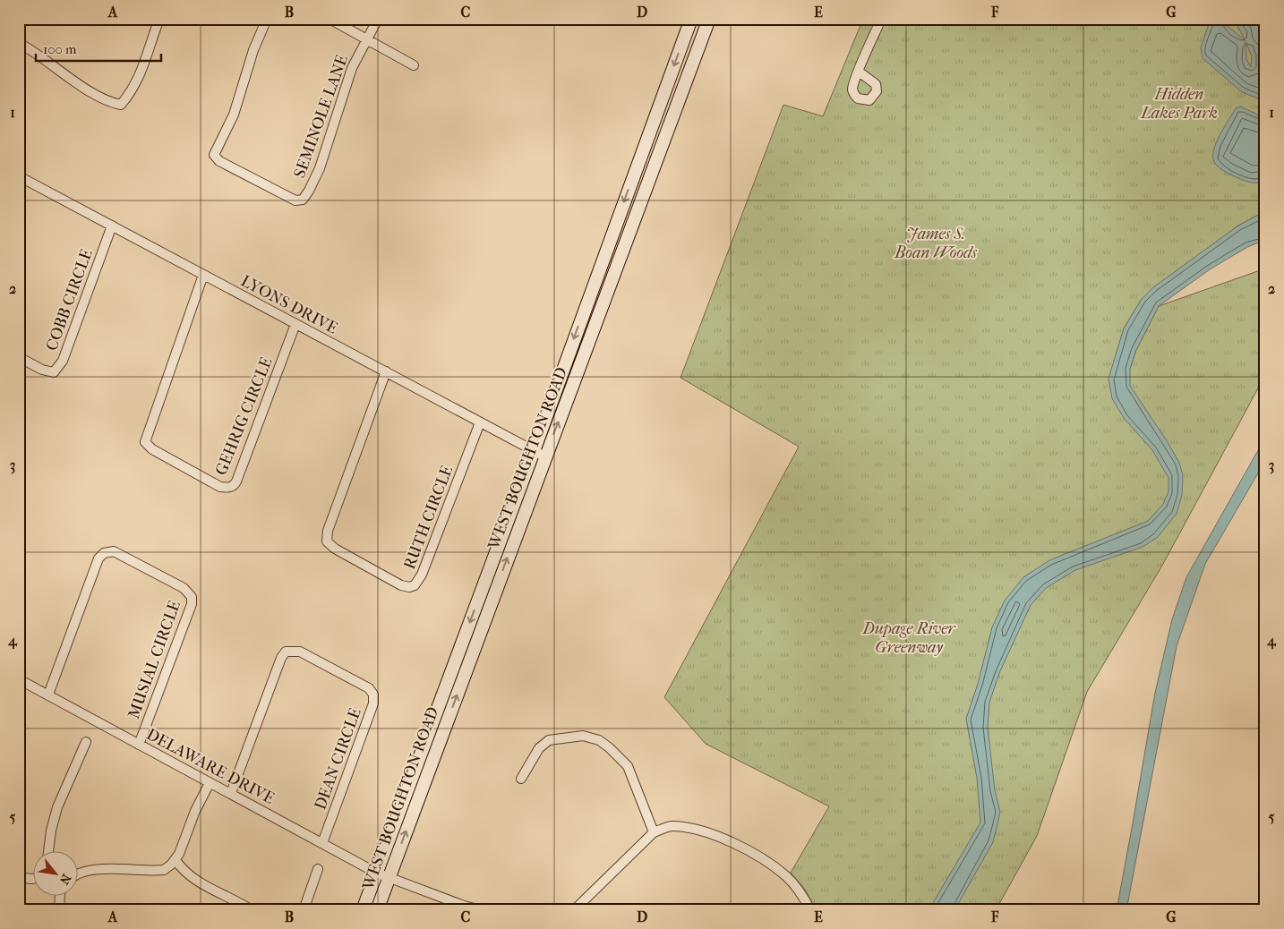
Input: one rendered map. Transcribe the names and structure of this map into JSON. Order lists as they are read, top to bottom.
{
  "streets": {
    "main road": ["WEST BOUGHTON ROAD"],
    "street": [
      "SEMINOLE LANE",
      "COBB CIRCLE",
      "LYONS DRIVE",
      "GEHRIG CIRCLE",
      "RUTH CIRCLE",
      "MUSIAL CIRCLE",
      "DEAN CIRCLE",
      "DELAWARE DRIVE"
    ]
  },
  "crossings": [
    ["COBB CIRCLE", "LYONS DRIVE"],
    ["LYONS DRIVE", "GEHRIG CIRCLE"],
    ["LYONS DRIVE", "WEST BOUGHTON ROAD"],
    ["LYONS DRIVE", "RUTH CIRCLE"],
    ["WEST BOUGHTON ROAD", "DELAWARE DRIVE"],
    ["MUSIAL CIRCLE", "DELAWARE DRIVE"],
    ["DEAN CIRCLE", "DELAWARE DRIVE"]
  ],
  "parks": ["Hidden Lakes Park", "James S. Boan Woods", "Dupage River Greenway"],
  "scale_bar": "100 m",
  "north": "bottom right",
  "grid": {
    "columns": [
      "A",
      "B",
      "C",
      "D",
      "E",
      "F",
      "G"
    ],
    "rows": [
      "1",
      "2",
      "3",
      "4",
      "5"
    ]
  }
}
